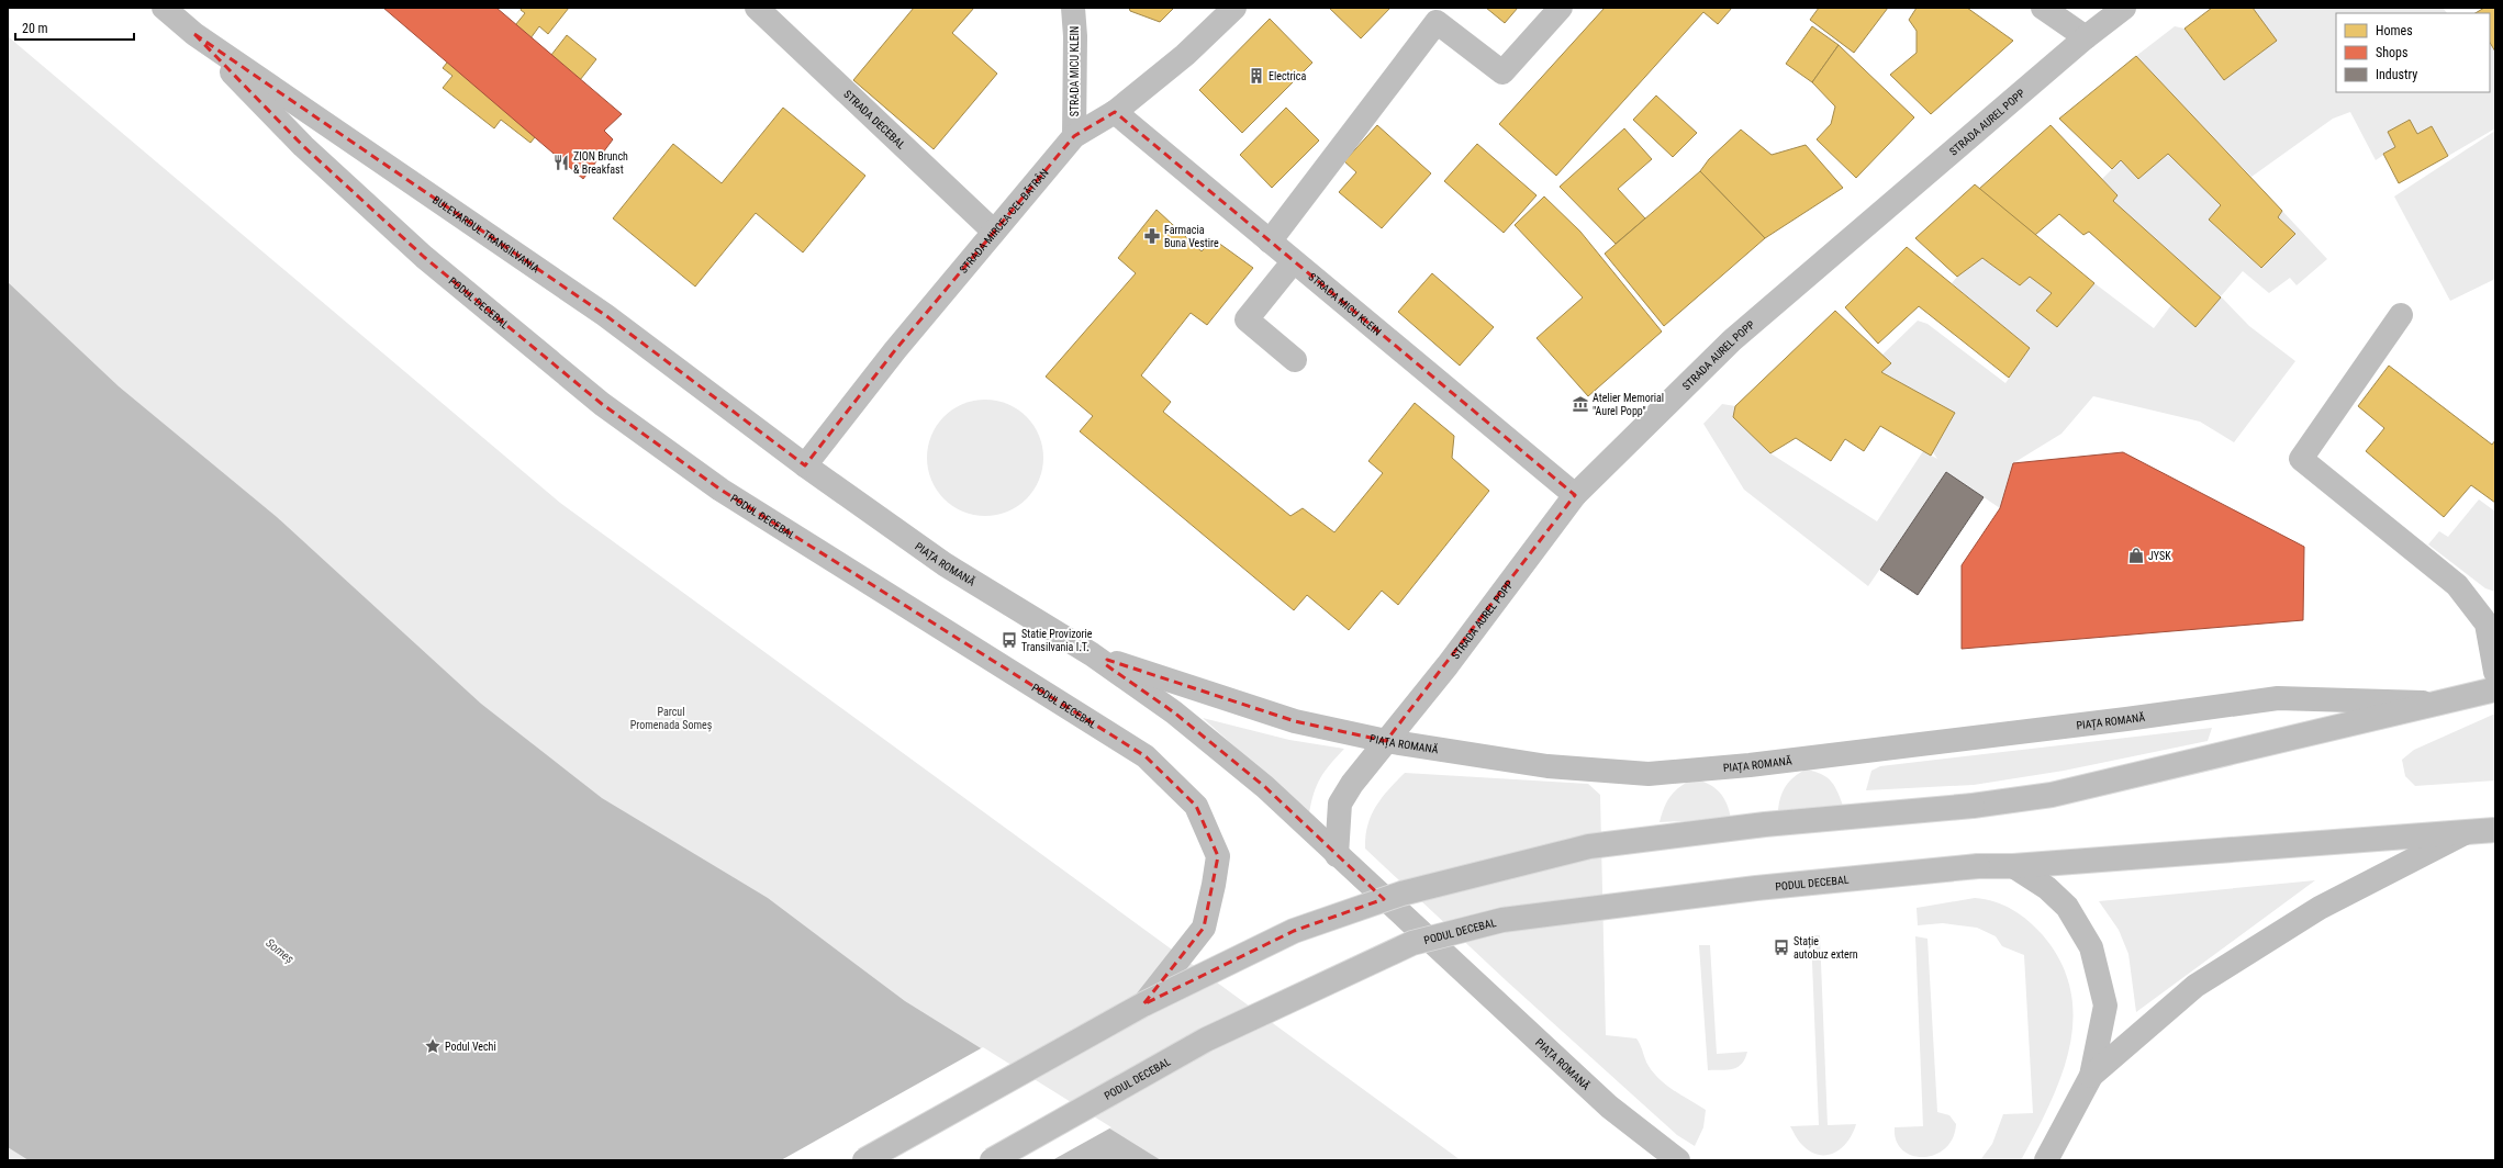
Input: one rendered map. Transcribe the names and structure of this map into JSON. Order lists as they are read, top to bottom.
{
  "streets": {
    "street": [
      "STRADA MICU KLEIN",
      "STRADA DECEBAL",
      "STRADA AUREL POPP",
      "STRADA MIRCEA CEL BĂTRÂN",
      "BULEVARDUL TRANSILVANIA",
      "PODUL DECEBAL",
      "PIAȚA ROMANĂ"
    ]
  },
  "crossings": [
    ["STRADA MICU KLEIN", "STRADA AUREL POPP"],
    ["STRADA MICU KLEIN", "STRADA MIRCEA CEL BĂTRÂN"],
    ["STRADA DECEBAL", "STRADA MIRCEA CEL BĂTRÂN"],
    ["STRADA AUREL POPP", "PIAȚA ROMANĂ"],
    ["STRADA MIRCEA CEL BĂTRÂN", "BULEVARDUL TRANSILVANIA"],
    ["STRADA MIRCEA CEL BĂTRÂN", "PIAȚA ROMANĂ"],
    ["BULEVARDUL TRANSILVANIA", "PODUL DECEBAL"],
    ["BULEVARDUL TRANSILVANIA", "PIAȚA ROMANĂ"],
    ["PODUL DECEBAL", "PIAȚA ROMANĂ"]
  ],
  "water": ["Someș"],
  "parks": ["Parcul Promenada Someș"],
  "places": {
    "building": ["Electrica"],
    "restaurant": ["ZION Brunch & Breakfast"],
    "pharmacy": ["Farmacia Buna Vestire"],
    "museum": ["Atelier Memorial \"Aurel Popp\""],
    "shop": ["JYSK"],
    "bus stop": ["Statie Provizorie Transilvania I.T.", "Stație autobuz extern"],
    "place": ["Podul Vechi"]
  },
  "legend": ["Homes", "Shops", "Industry"],
  "scale_bar": "20 m"
}
